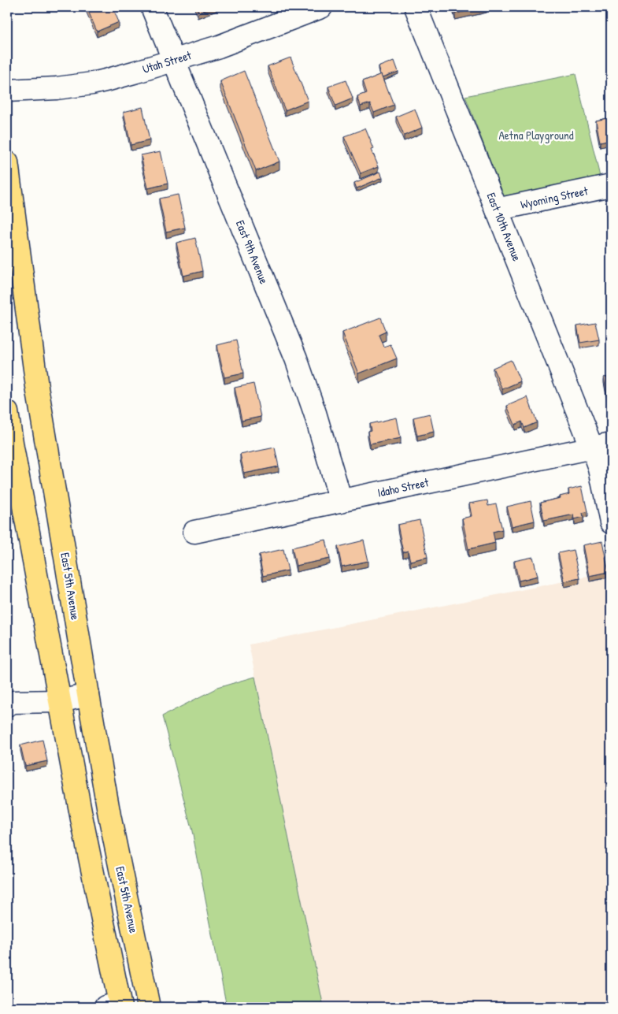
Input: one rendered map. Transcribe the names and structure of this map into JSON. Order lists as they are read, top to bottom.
{
  "streets": {
    "main road": ["East 5th Avenue"],
    "street": [
      "Utah Street",
      "Wyoming Street",
      "East 10th Avenue",
      "East 9th Avenue",
      "Idaho Street"
    ]
  },
  "crossings": [
    ["Utah Street", "East 9th Avenue"],
    ["Wyoming Street", "East 10th Avenue"],
    ["East 10th Avenue", "Idaho Street"],
    ["East 9th Avenue", "Idaho Street"]
  ],
  "parks": ["Aetna Playground"]
}
